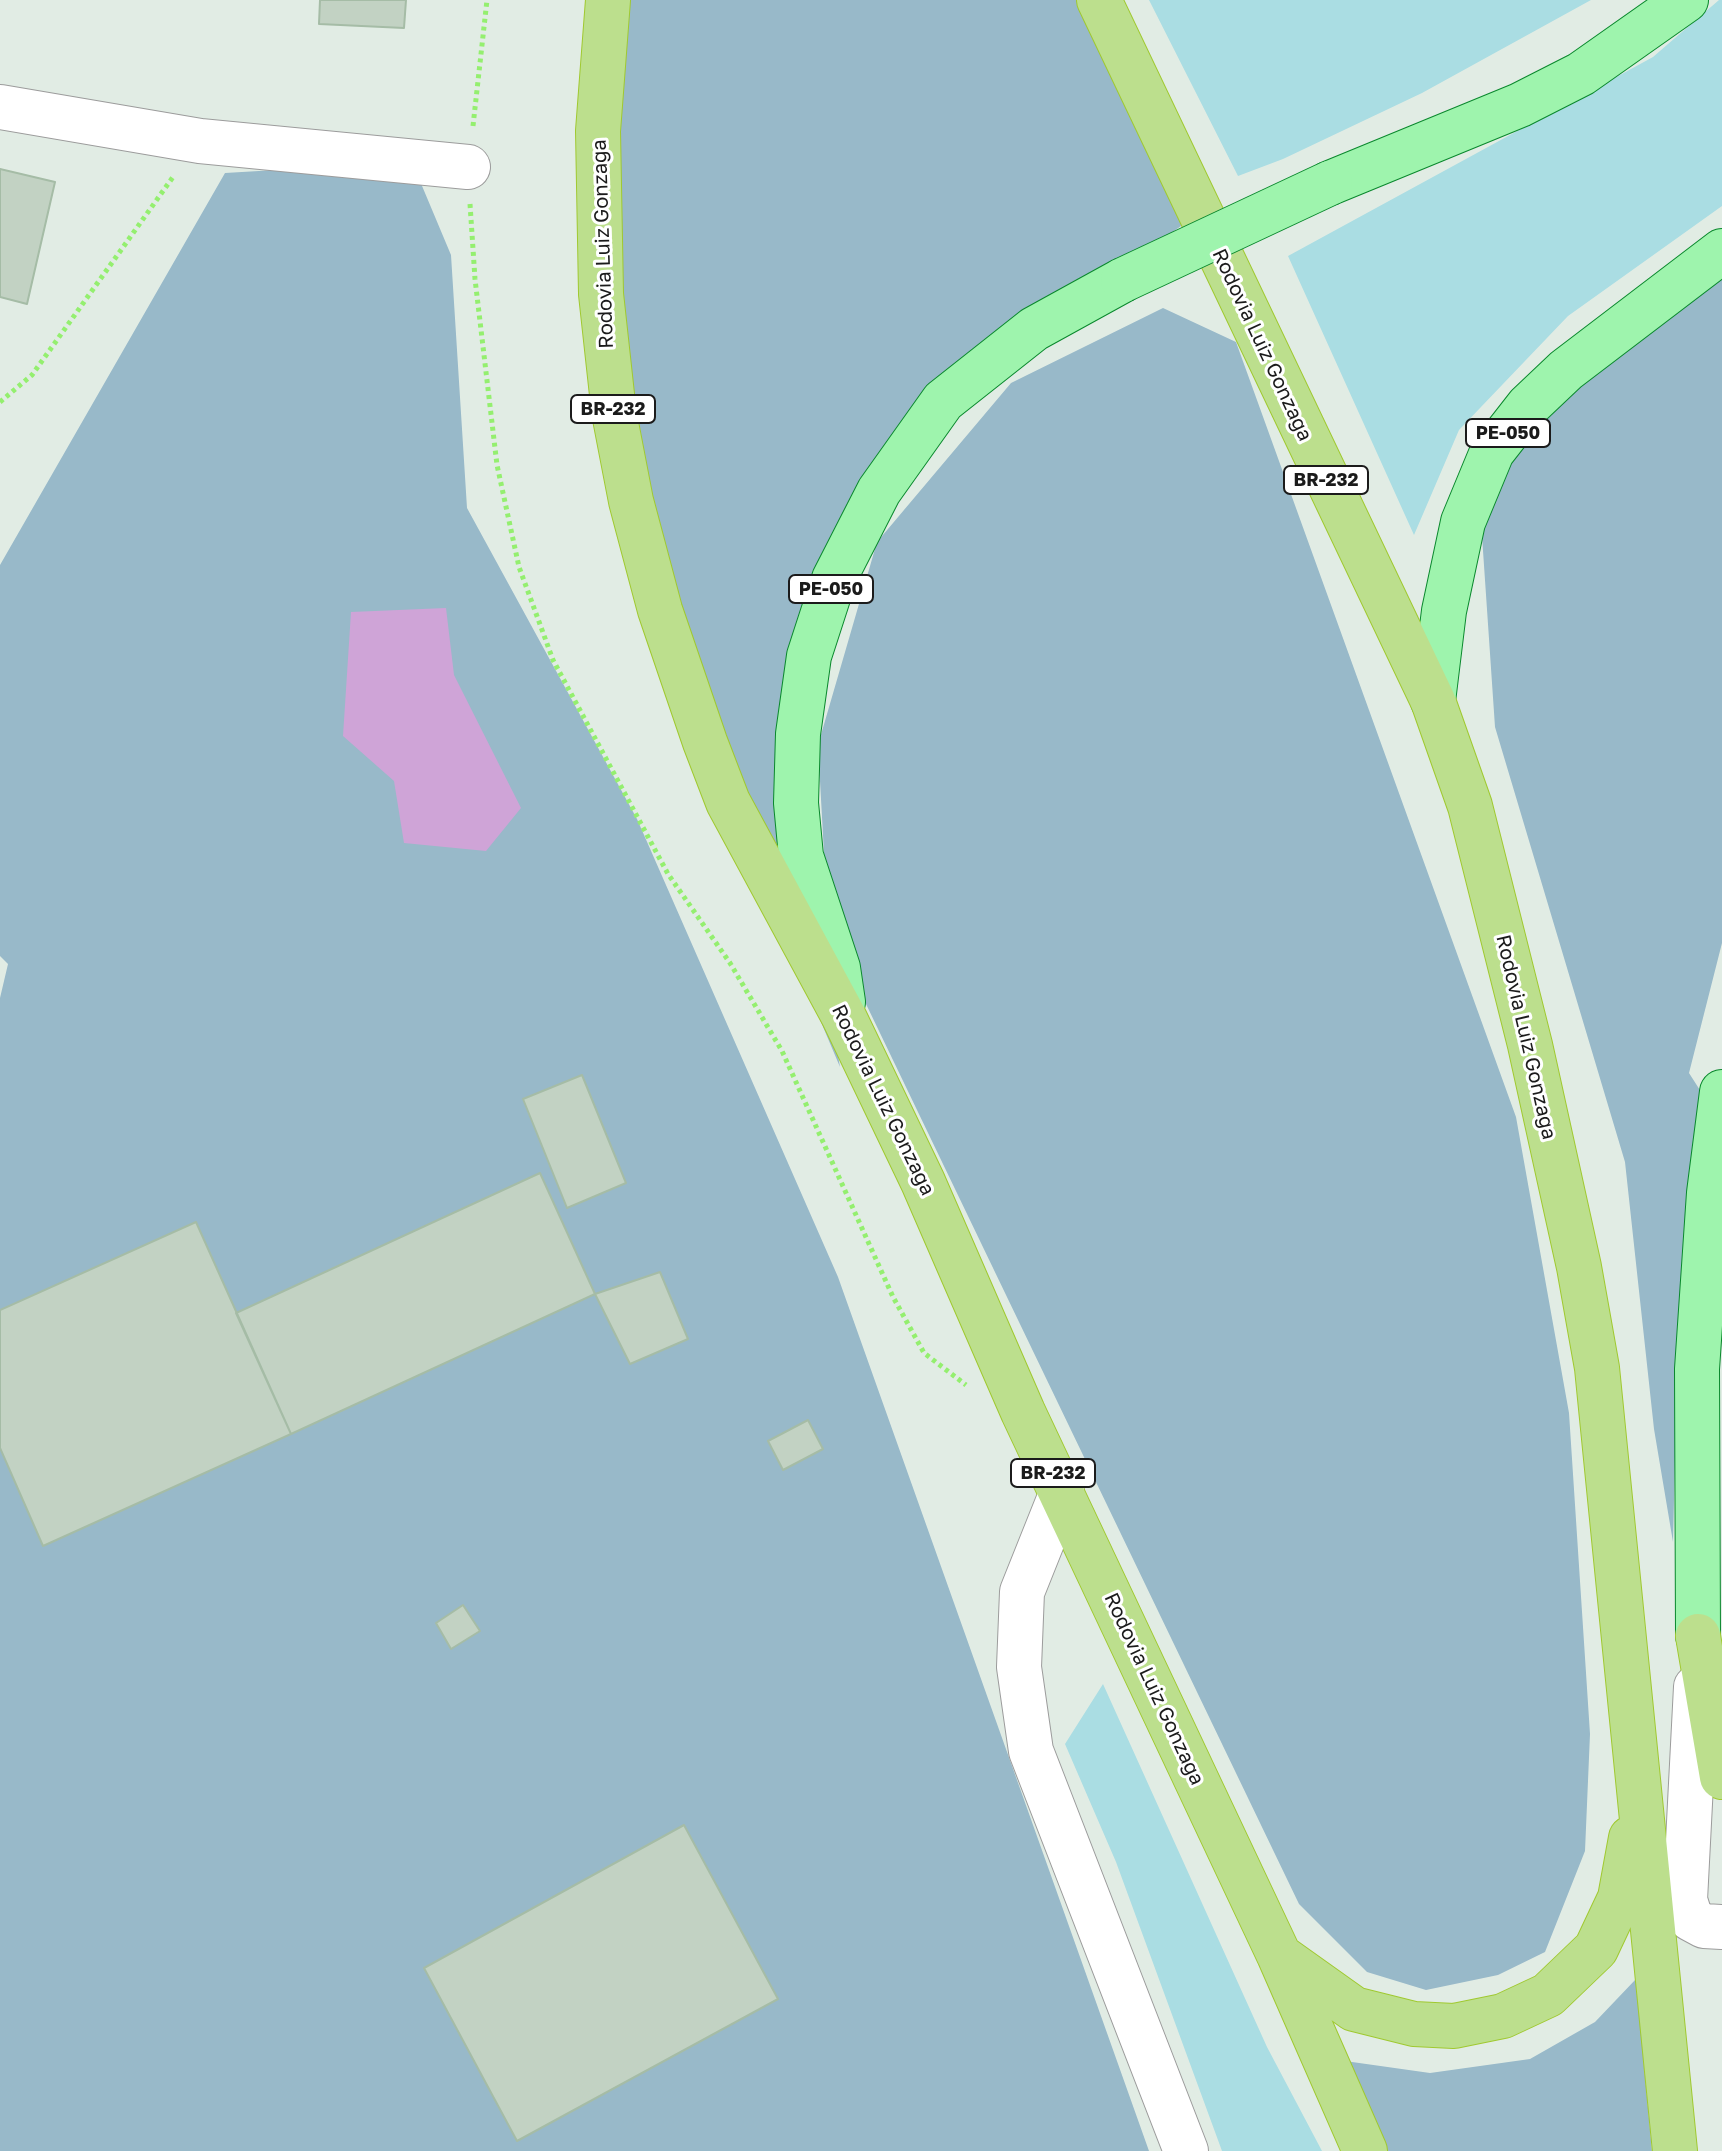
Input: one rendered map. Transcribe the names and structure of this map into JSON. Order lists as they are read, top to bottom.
{
  "streets": {
    "highway": ["Rodovia Luiz Gonzaga", "BR-232"],
    "main road": ["PE-050"]
  },
  "crossings": [
    ["Rodovia Luiz Gonzaga", "PE-050"]
  ]
}
